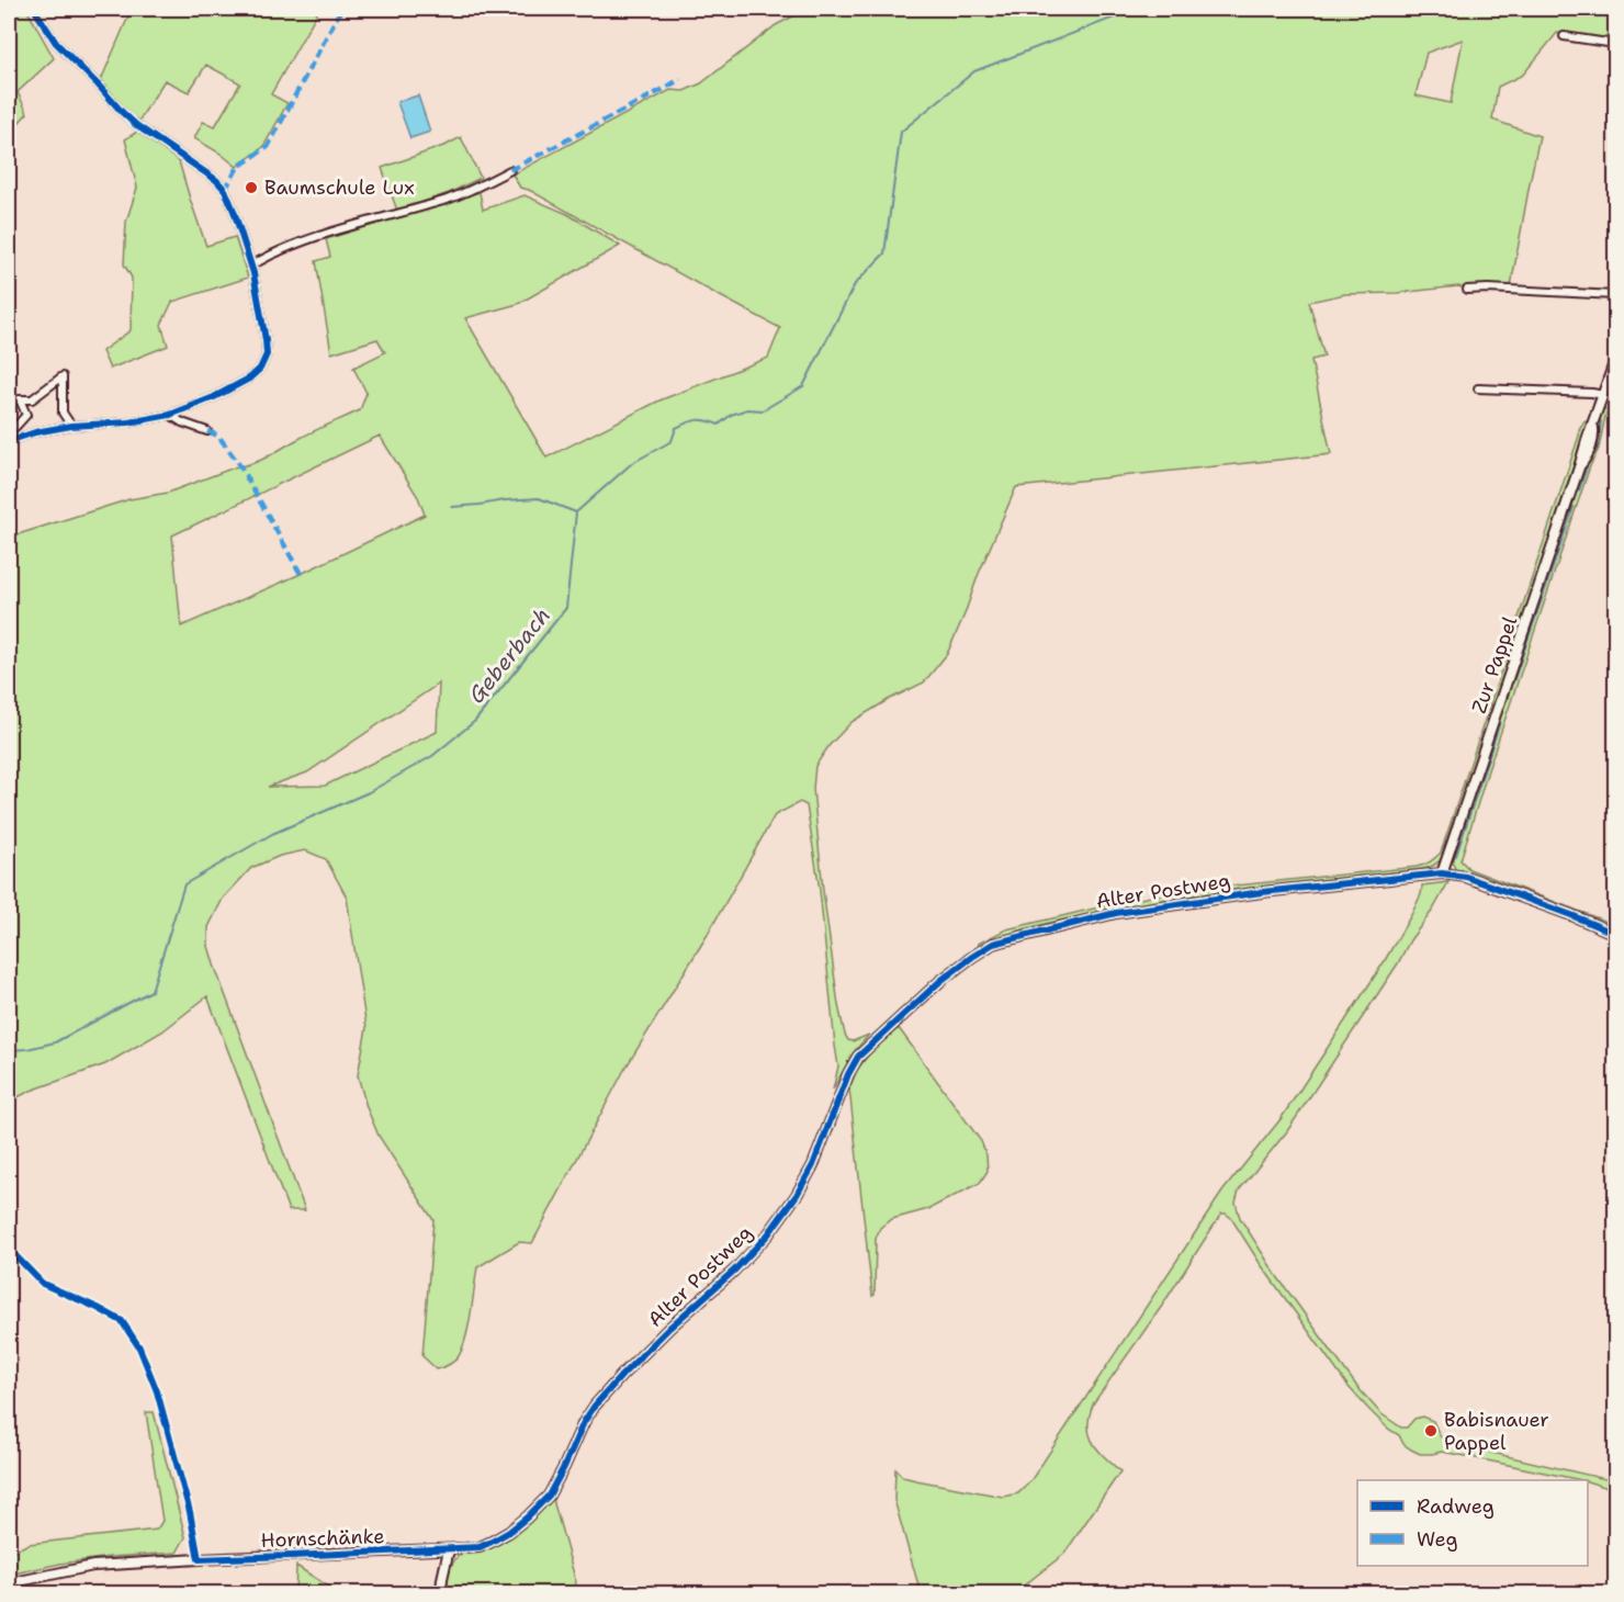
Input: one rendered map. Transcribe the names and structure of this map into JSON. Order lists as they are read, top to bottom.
{
  "streets": {
    "street": ["Zur Pappel", "Alter Postweg", "Hornschänke"]
  },
  "crossings": [
    ["Zur Pappel", "Alter Postweg"],
    ["Alter Postweg", "Hornschänke"]
  ],
  "water": ["Geberbach"],
  "places": ["Baumschule Lux", "Babisnauer Pappel"],
  "legend": ["Radweg", "Weg"]
}
